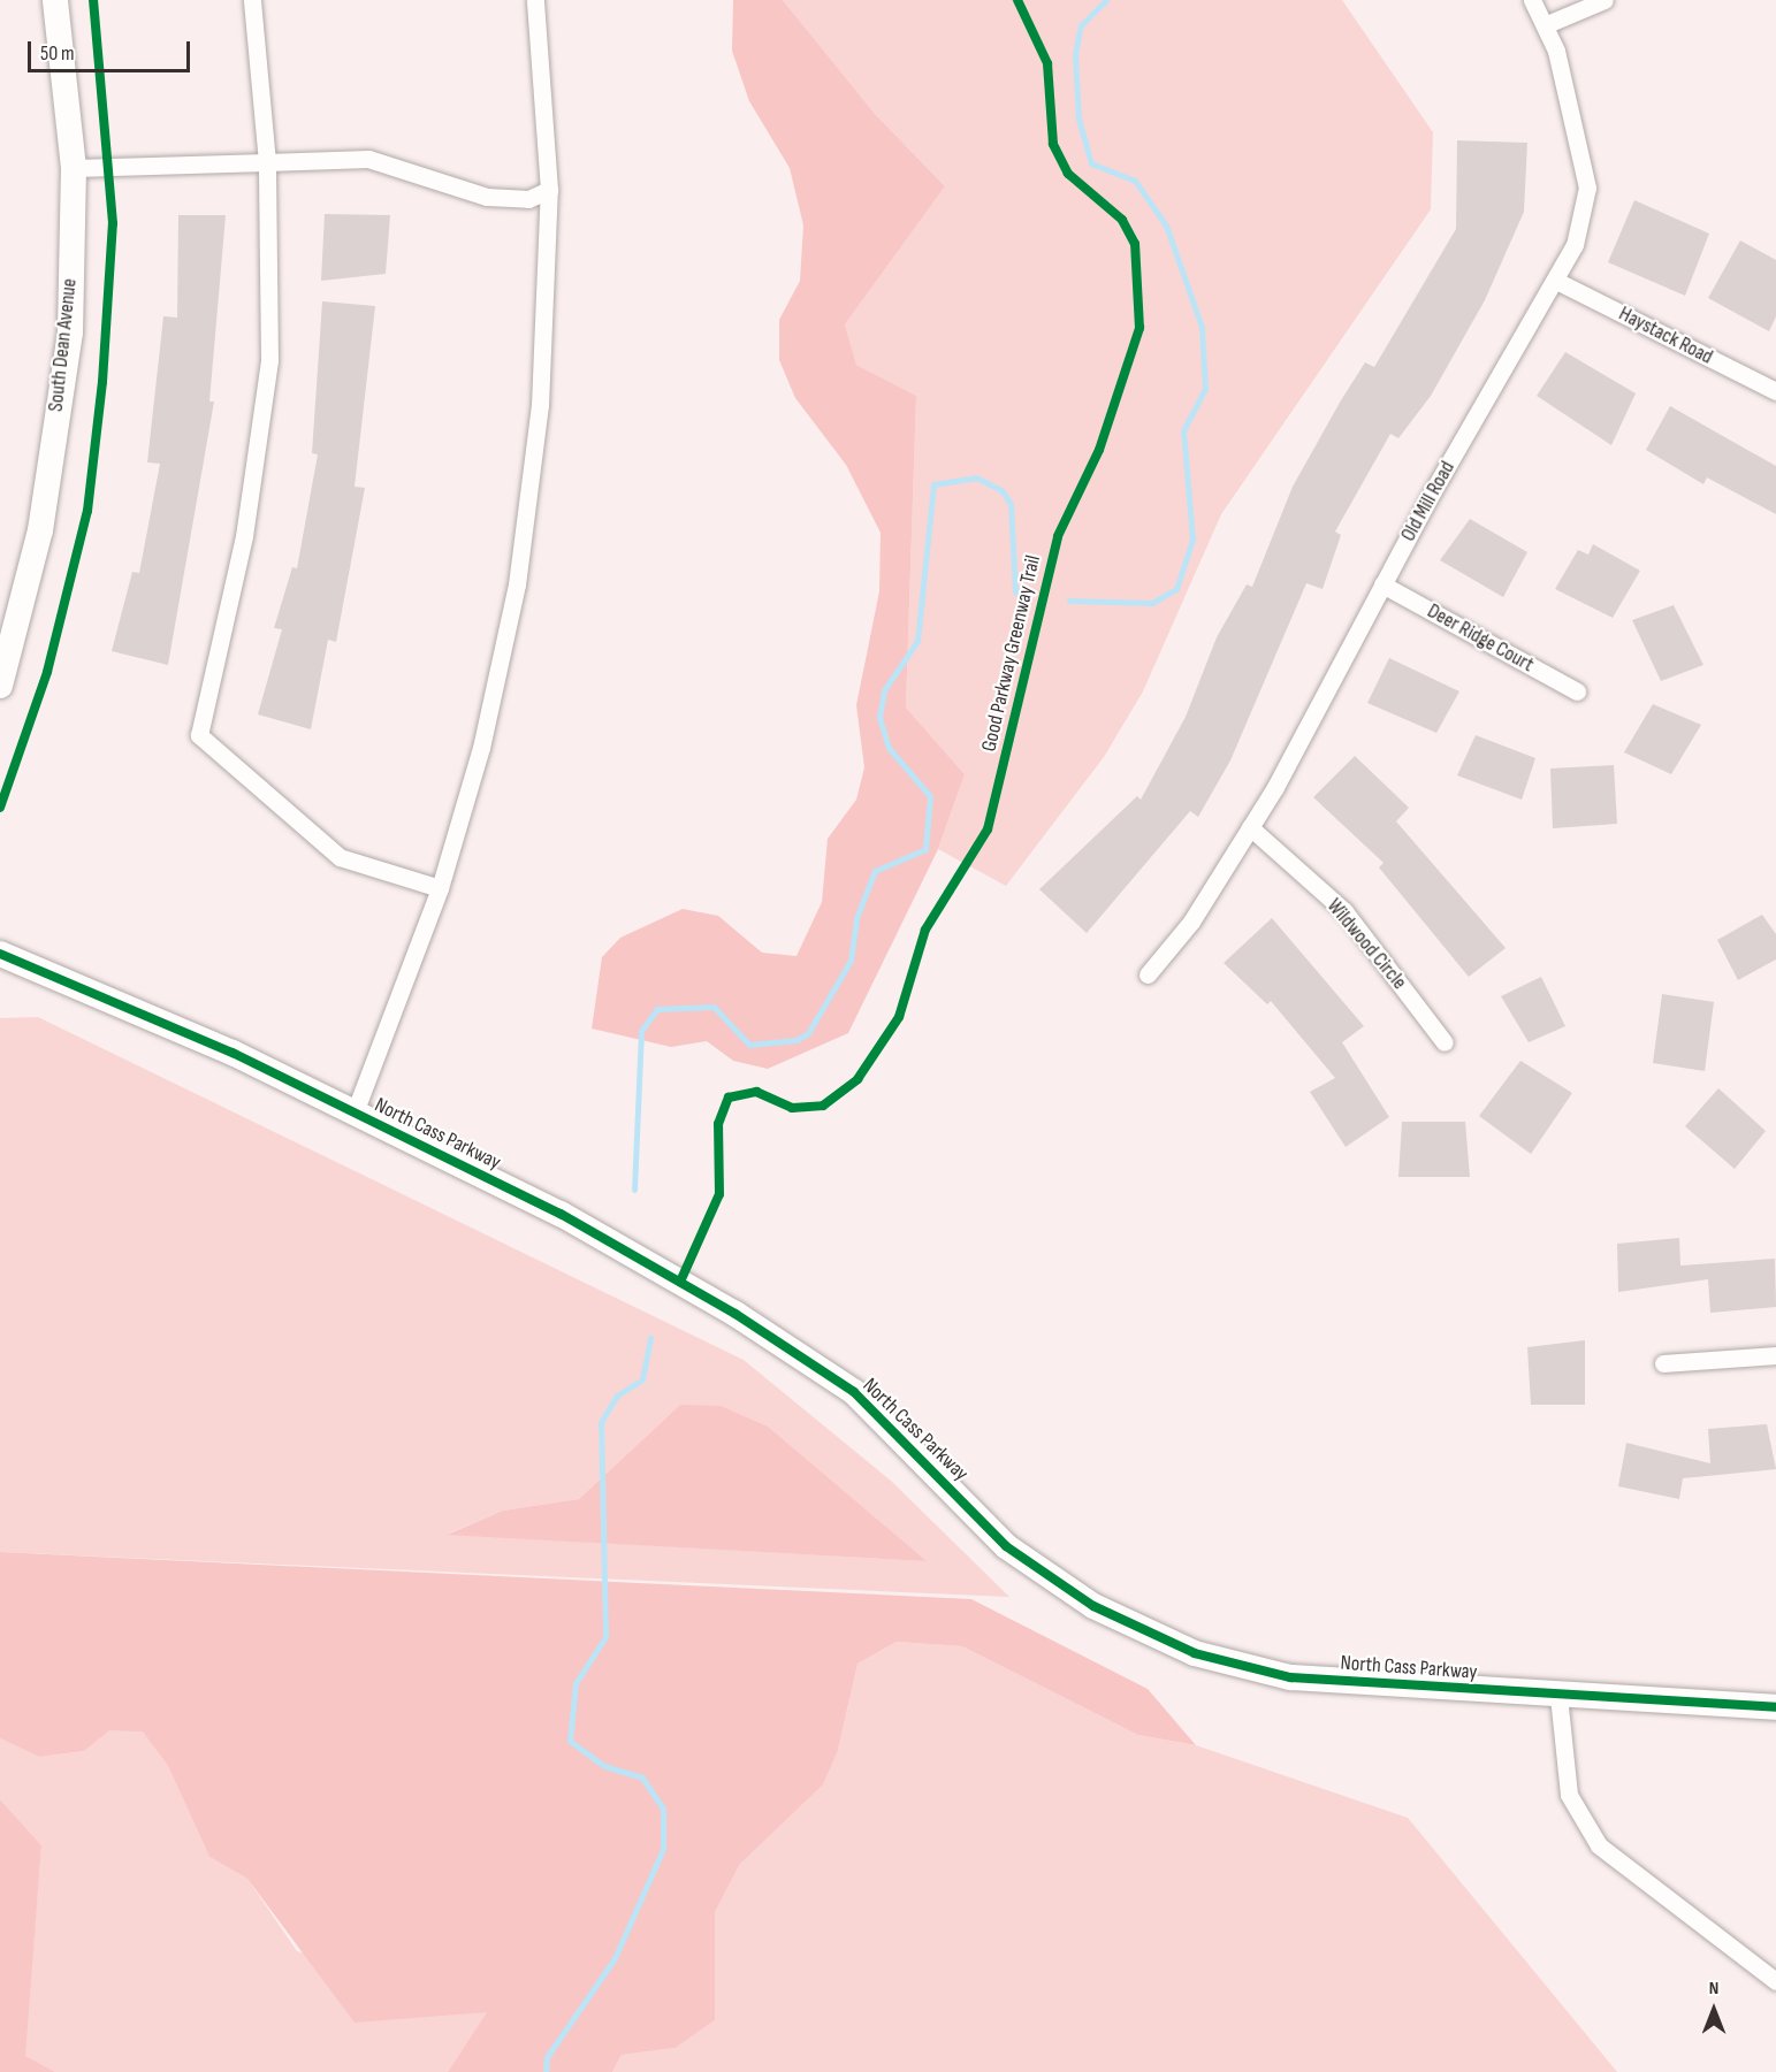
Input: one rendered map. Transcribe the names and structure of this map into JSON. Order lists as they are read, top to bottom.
{
  "streets": {
    "street": [
      "Haystack Road",
      "South Dean Avenue",
      "Old Mill Road",
      "Deer Ridge Court",
      "Wildwood Circle",
      "North Cass Parkway"
    ],
    "cycle path": ["Good Parkway Greenway Trail"]
  },
  "crossings": [
    ["Haystack Road", "Old Mill Road"],
    ["Old Mill Road", "Deer Ridge Court"],
    ["Old Mill Road", "Wildwood Circle"]
  ],
  "scale_bar": "50 m",
  "north": "top"
}
